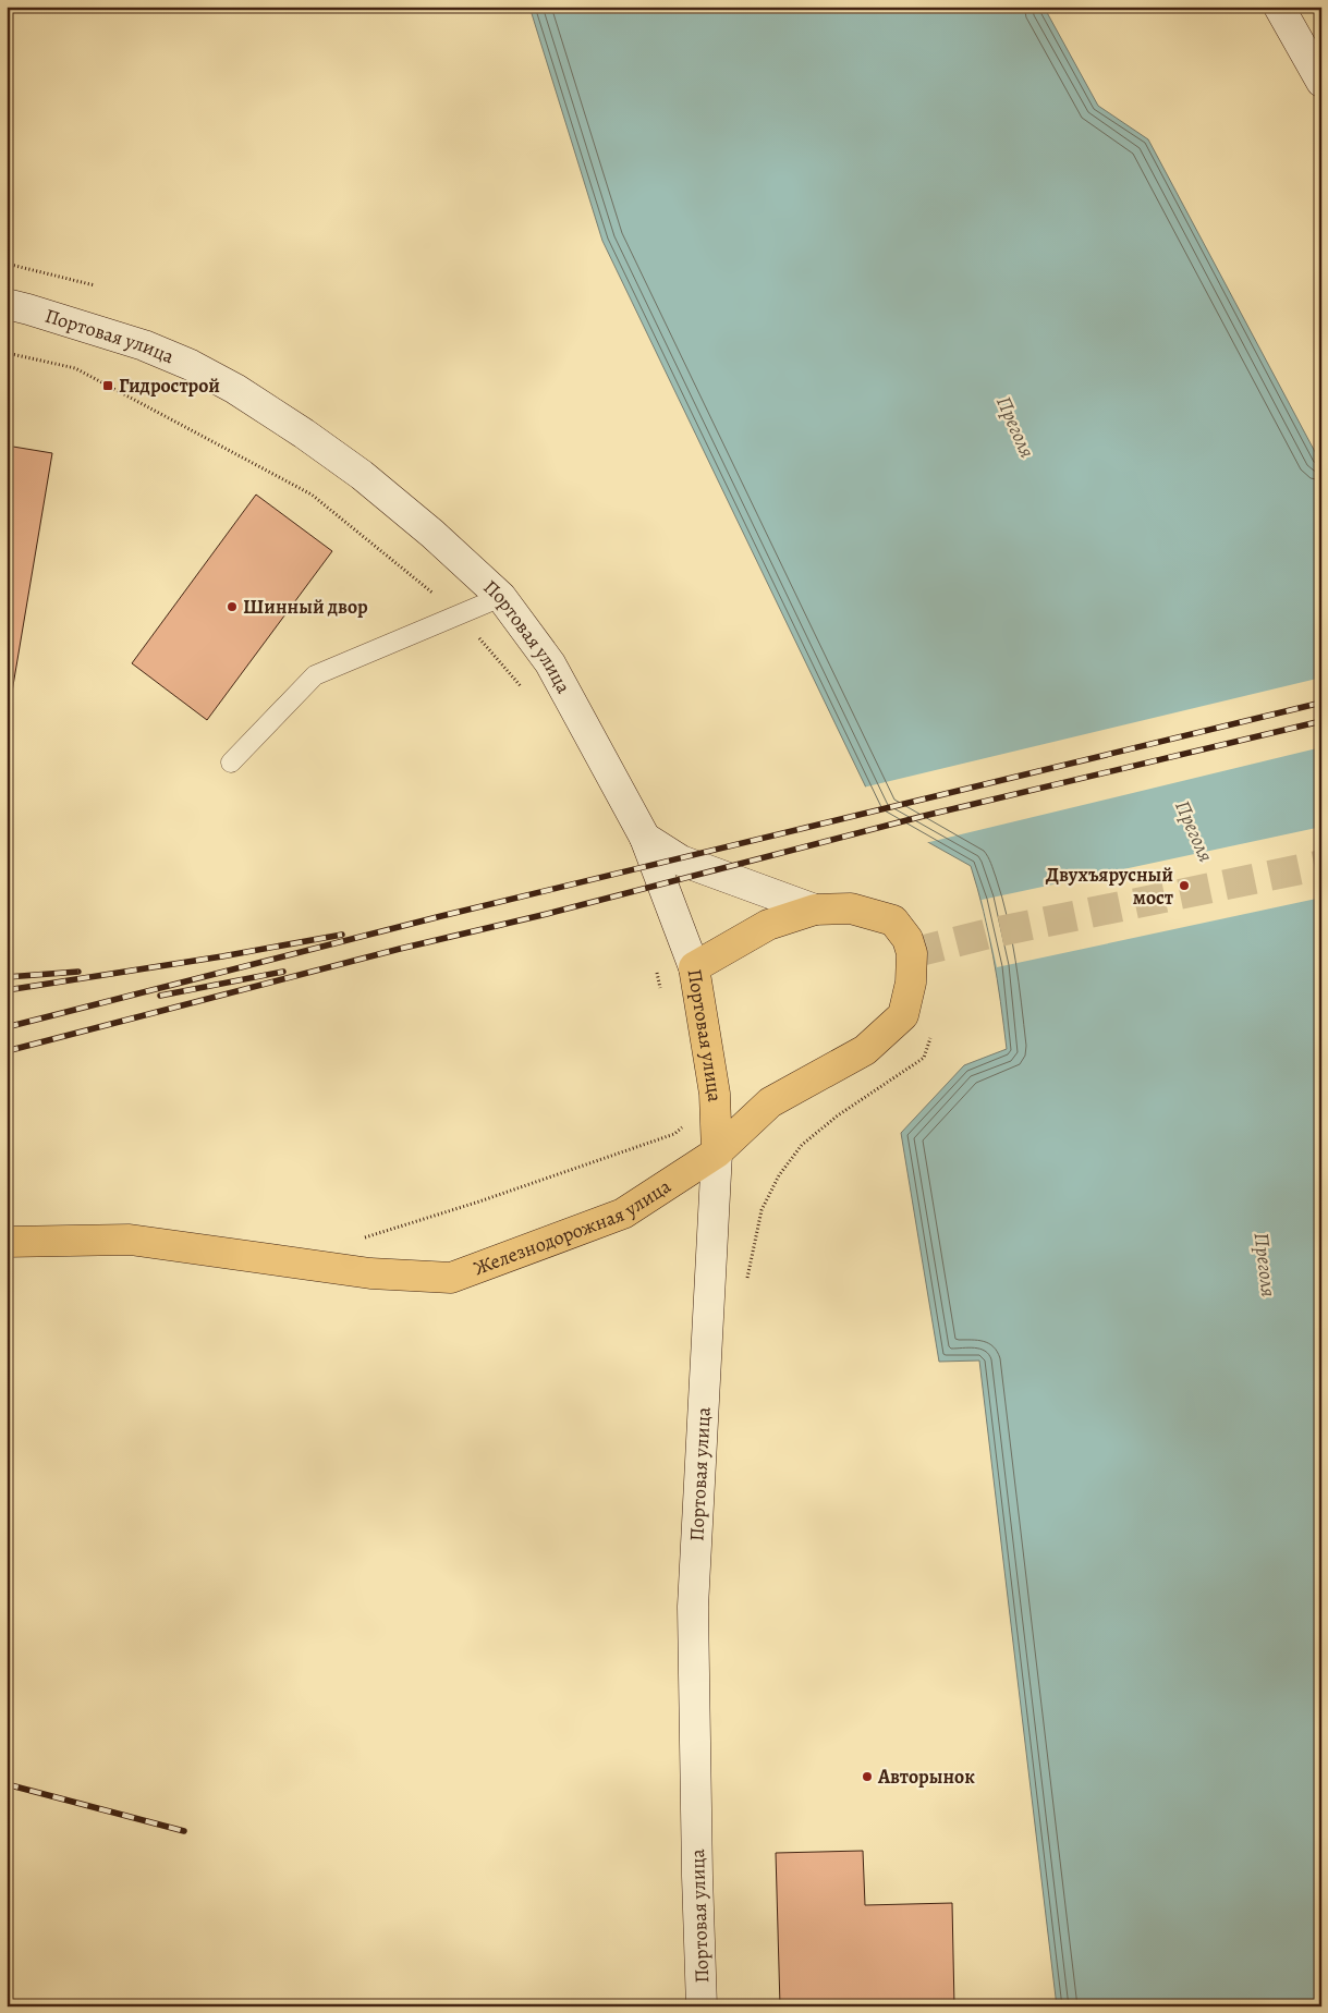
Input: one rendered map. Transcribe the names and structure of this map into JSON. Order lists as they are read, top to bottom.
{
  "streets": {
    "main road": ["Портовая улица", "Железнодорожная улица"]
  },
  "crossings": [
    ["Портовая улица", "Железнодорожная улица"]
  ],
  "water": ["Преголя"],
  "places": {
    "transit": ["Гидрострой"],
    "other": ["Шинный двор", "Двухъярусный мост", "Авторынок"]
  }
}
